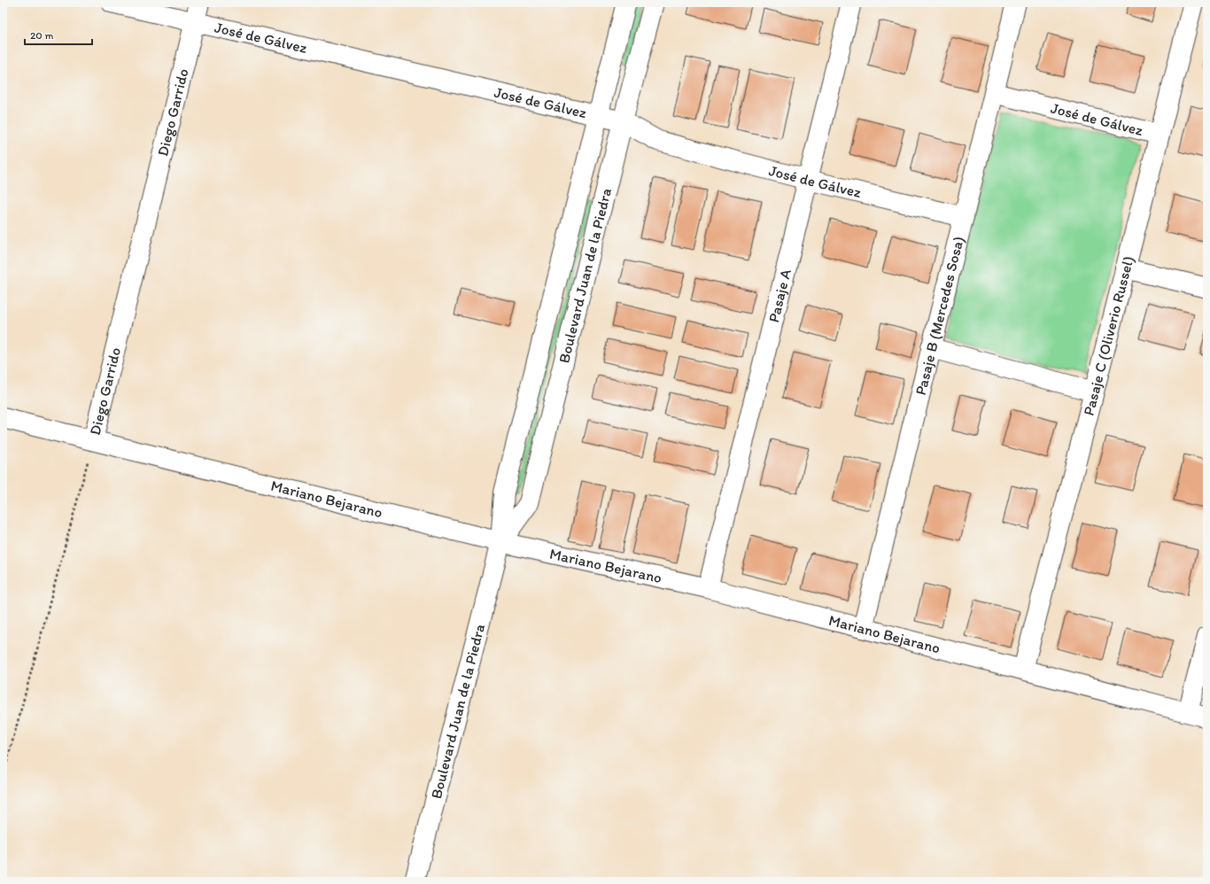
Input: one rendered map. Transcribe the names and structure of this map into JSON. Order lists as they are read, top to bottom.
{
  "streets": {
    "street": [
      "José de Gálvez",
      "Diego Garrido",
      "Boulevard Juan de la Piedra",
      "Pasaje A",
      "Pasaje B (Mercedes Sosa)",
      "Pasaje C (Oliverio Russel)",
      "Mariano Bejarano"
    ]
  },
  "crossings": [
    ["José de Gálvez", "Diego Garrido"],
    ["José de Gálvez", "Boulevard Juan de la Piedra"],
    ["José de Gálvez", "Pasaje A"],
    ["José de Gálvez", "Pasaje B (Mercedes Sosa)"],
    ["José de Gálvez", "Pasaje C (Oliverio Russel)"],
    ["Diego Garrido", "Mariano Bejarano"],
    ["Boulevard Juan de la Piedra", "Mariano Bejarano"],
    ["Pasaje A", "Mariano Bejarano"],
    ["Pasaje B (Mercedes Sosa)", "Mariano Bejarano"],
    ["Pasaje C (Oliverio Russel)", "Mariano Bejarano"]
  ],
  "scale_bar": "20 m"
}
